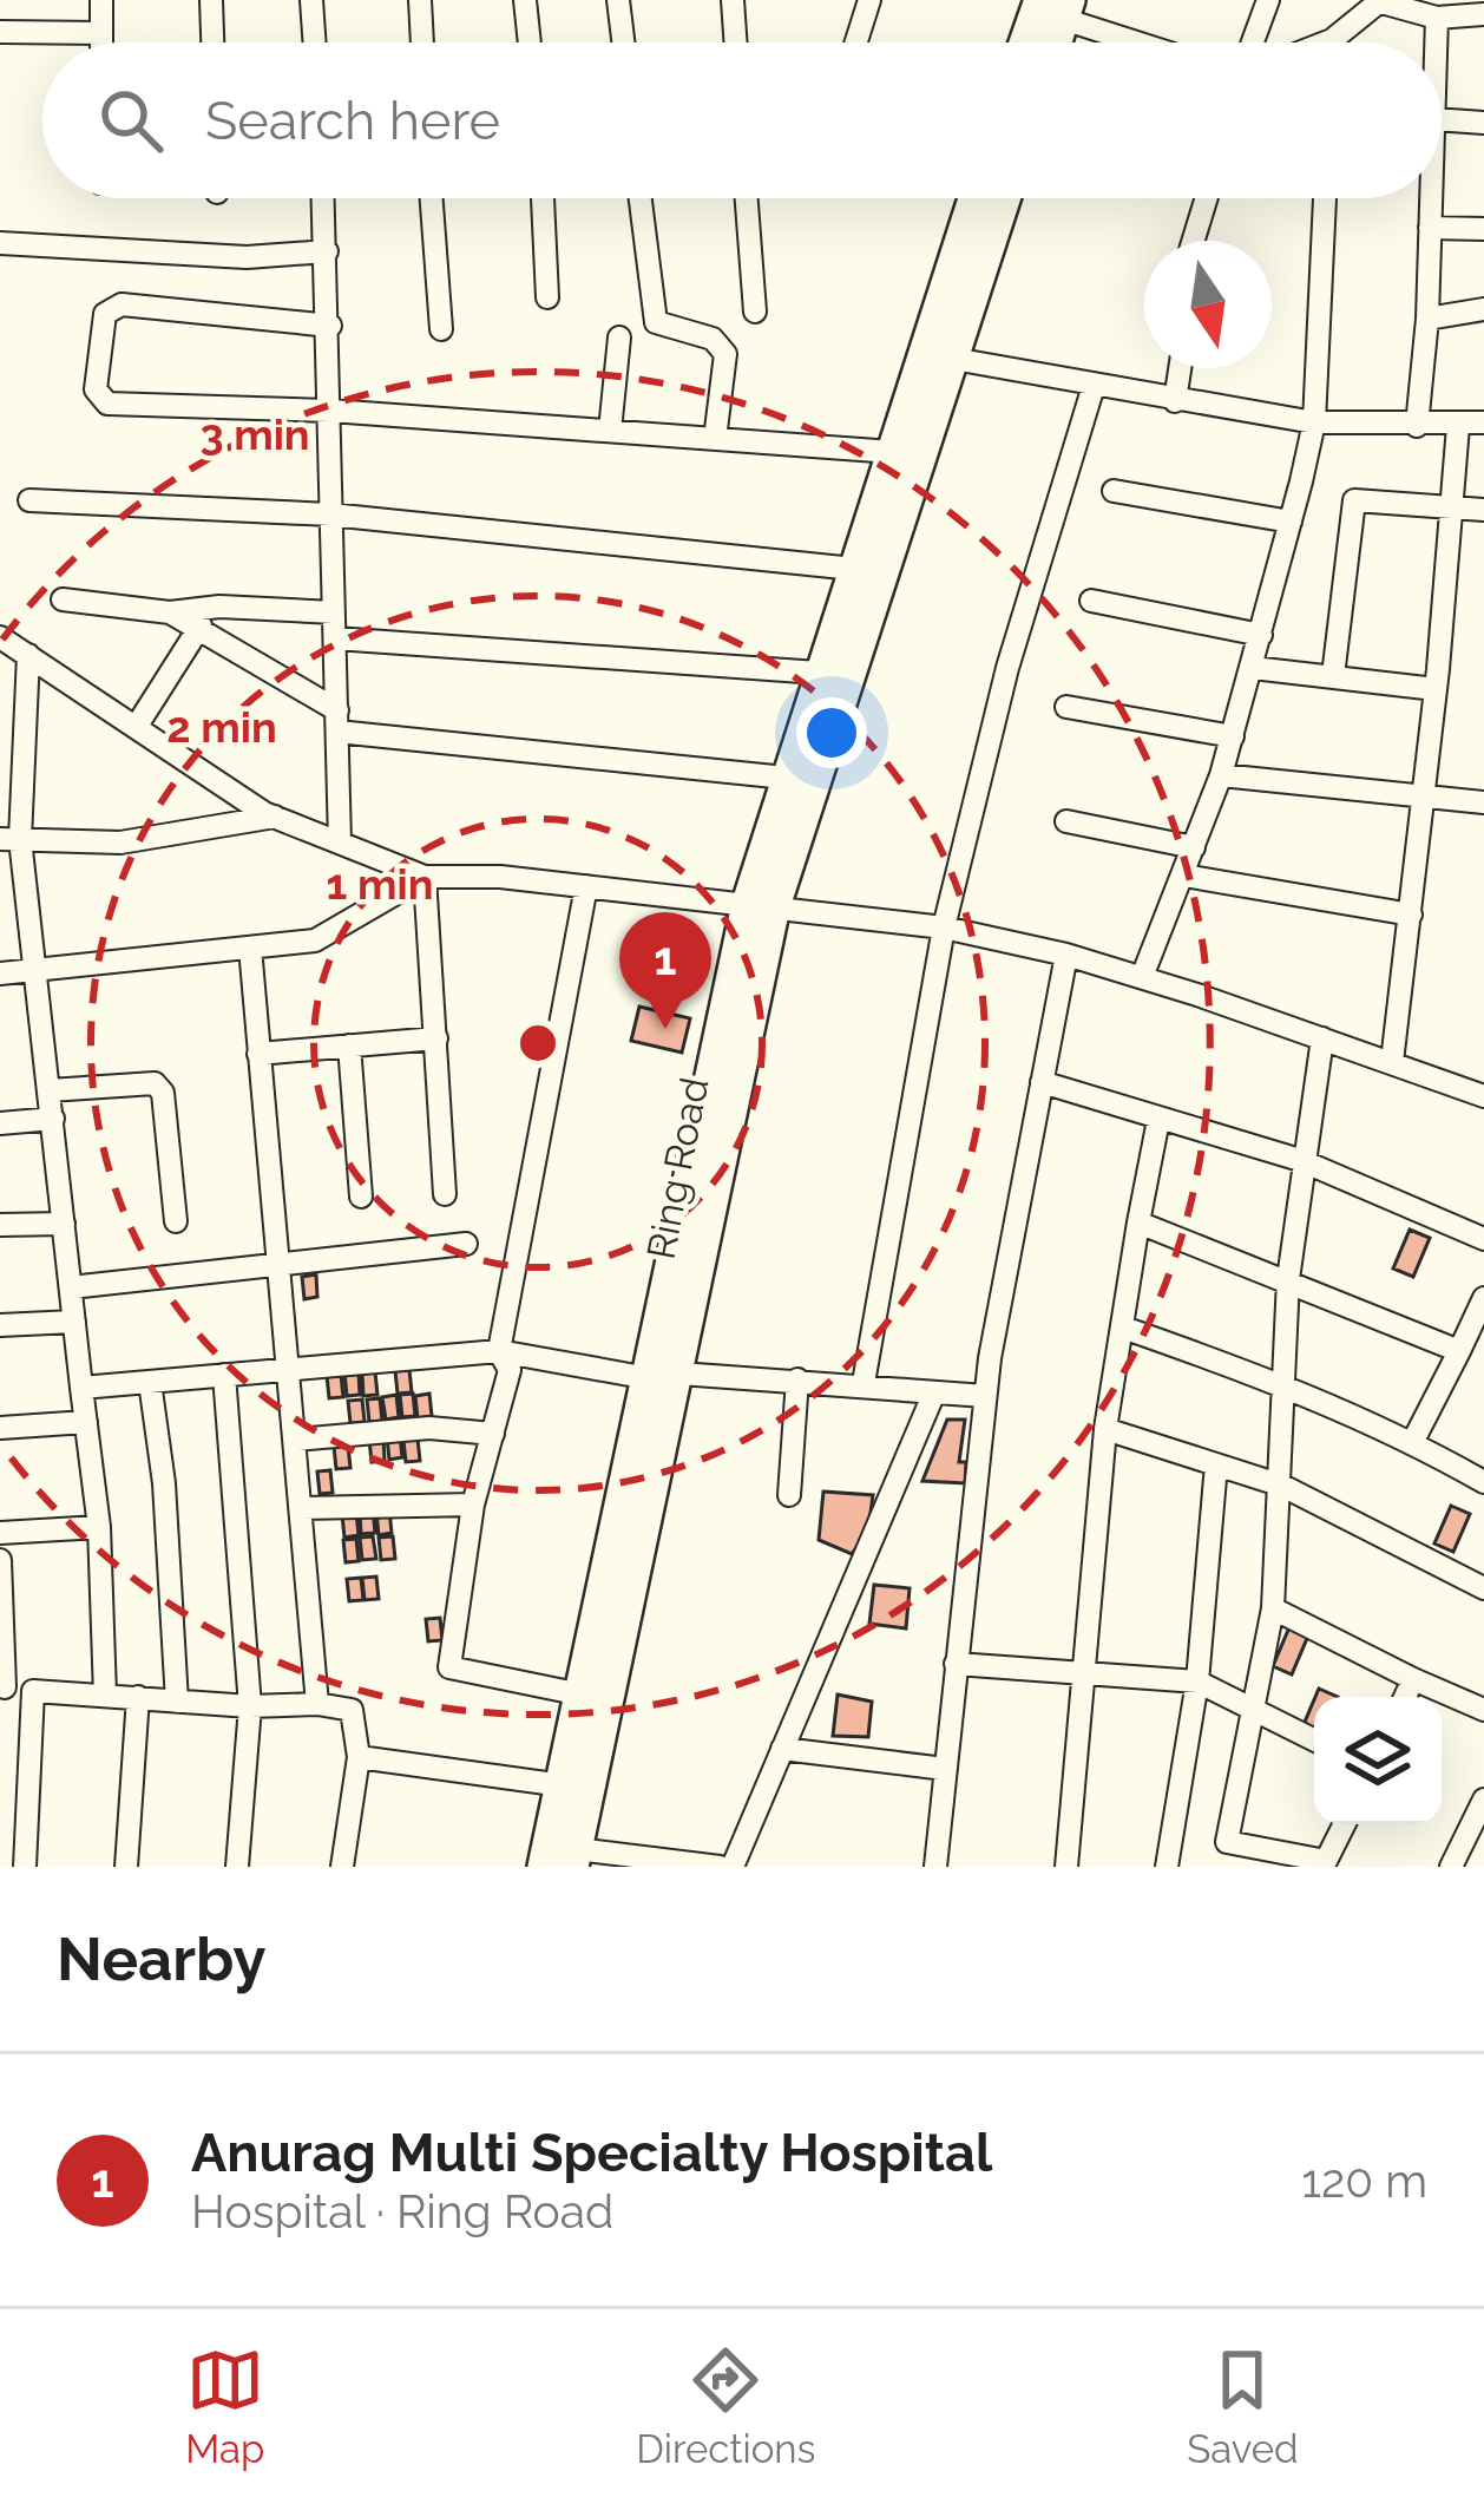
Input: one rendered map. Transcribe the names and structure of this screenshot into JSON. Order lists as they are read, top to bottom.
{
  "streets": {
    "highway": ["Ring Road"]
  },
  "north": "bottom",
  "page": {
    "search": "Search here",
    "pins": "1",
    "heading": "Nearby",
    "list": [
      {
        "mark": "1",
        "name": "Anurag Multi Specialty Hospital",
        "note": "Hospital · Ring Road",
        "value": "120 m"
      }
    ],
    "nav": ["Map", "Directions", "Saved"]
  },
  "rings": ["3 min", "2 min", "1 min"]
}
